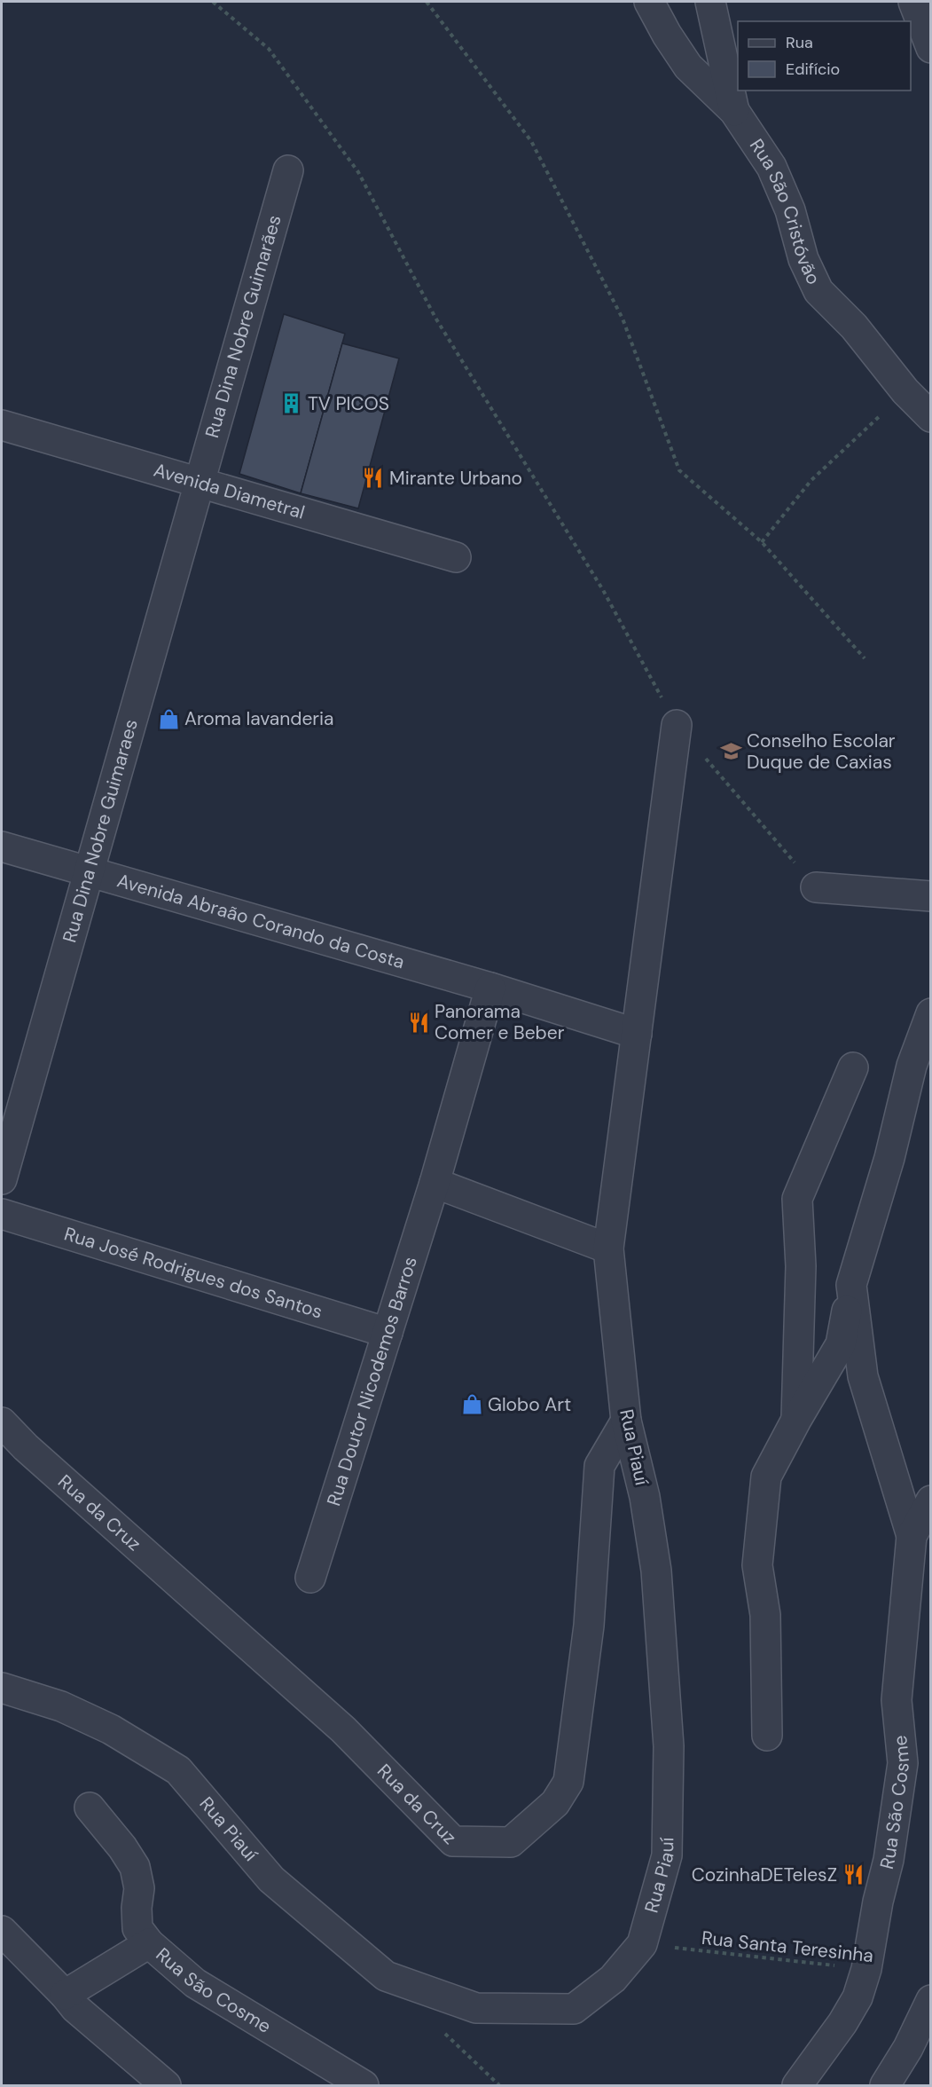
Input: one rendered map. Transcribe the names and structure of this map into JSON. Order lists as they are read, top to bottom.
{
  "streets": {
    "street": [
      "Rua São Cristóvão",
      "Rua Dina Nobre Guimarães",
      "Avenida Diametral",
      "Rua Dina Nobre Guimaraes",
      "Avenida Abraão Corando da Costa",
      "Rua José Rodrigues dos Santos",
      "Rua Doutor Nicodemos Barros",
      "Rua Piauí",
      "Rua da Cruz",
      "Rua São Cosme"
    ],
    "path": ["Rua Santa Teresinha"]
  },
  "crossings": [
    ["Rua Dina Nobre Guimarães", "Avenida Diametral"],
    ["Rua Dina Nobre Guimarães", "Rua Dina Nobre Guimaraes"],
    ["Avenida Diametral", "Rua Dina Nobre Guimaraes"],
    ["Rua Dina Nobre Guimaraes", "Avenida Abraão Corando da Costa"],
    ["Avenida Abraão Corando da Costa", "Rua Doutor Nicodemos Barros"],
    ["Avenida Abraão Corando da Costa", "Rua Piauí"],
    ["Rua José Rodrigues dos Santos", "Rua Doutor Nicodemos Barros"],
    ["Rua Piauí", "Rua da Cruz"],
    ["Rua Piauí", "Rua Santa Teresinha"],
    ["Rua São Cosme", "Rua Santa Teresinha"]
  ],
  "places": {
    "building": ["TV PICOS"],
    "restaurant": ["Mirante Urbano", "Panorama Comer e Beber", "CozinhaDETelesZ"],
    "shop": ["Aroma lavanderia", "Globo Art"],
    "school or university": ["Conselho Escolar Duque de Caxias"]
  },
  "legend": ["Rua", "Edifício"]
}
